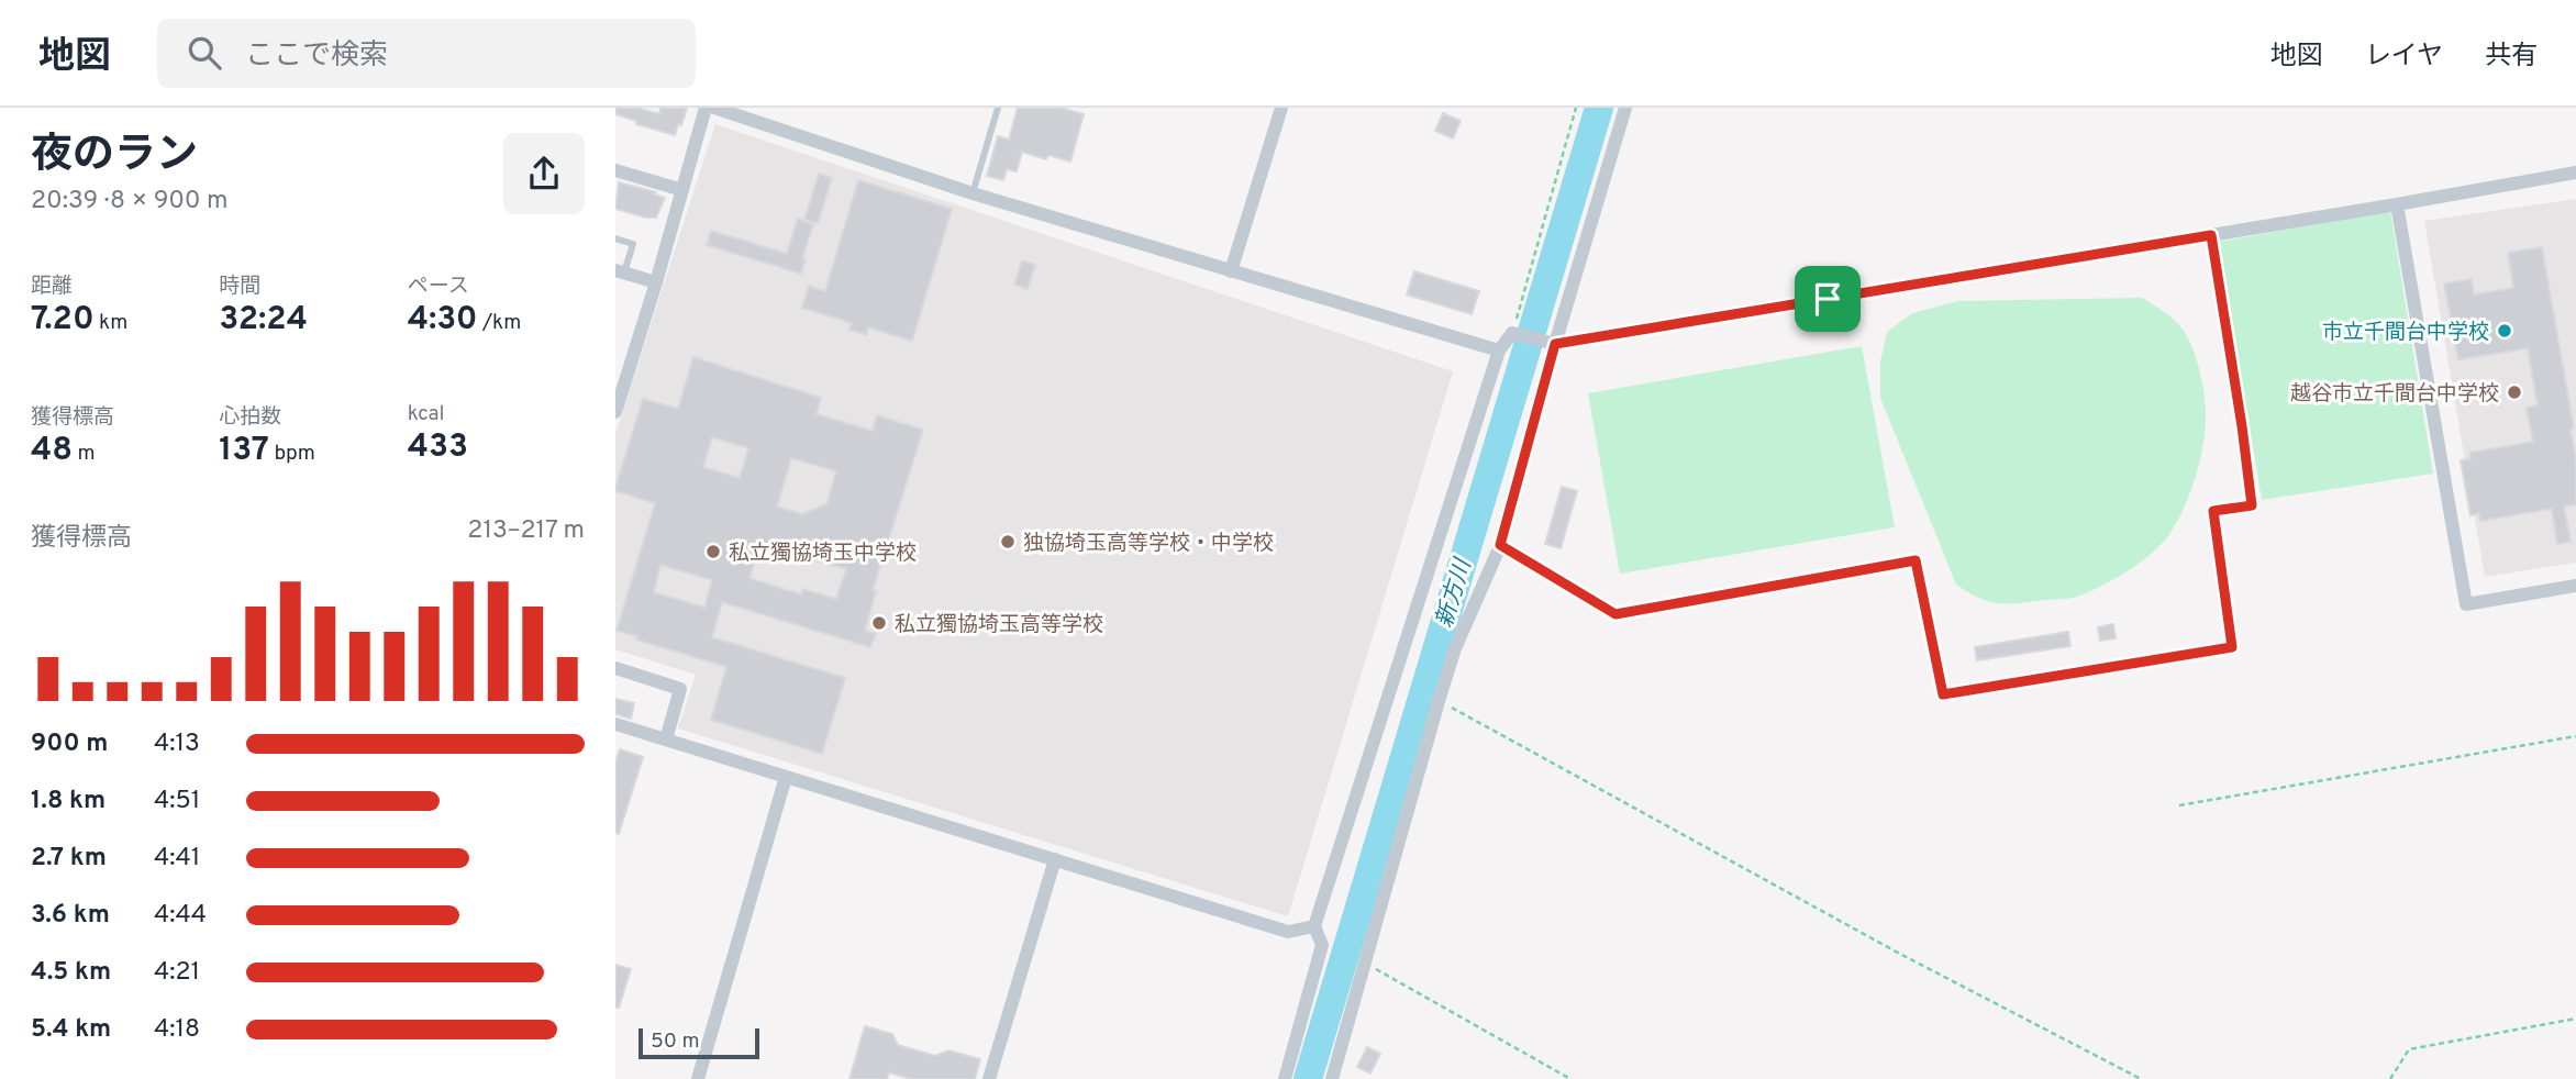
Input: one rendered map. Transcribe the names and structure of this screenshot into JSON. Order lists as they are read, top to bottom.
{
  "water": ["新方川"],
  "places": [
    "市立千間台中学校",
    "越谷市立千間台中学校",
    "独協埼玉高等学校・中学校",
    "私立獨協埼玉中学校",
    "私立獨協埼玉高等学校"
  ],
  "scale_bar": "50 m",
  "page": {
    "header": "地図",
    "search": "ここで検索",
    "nav": ["地図", "レイヤ", "共有"],
    "heading": ["夜のラン", "20:39 · 8 × 900 m"],
    "stats": [
      ["距離", "7.20 km"],
      ["時間", "32:24"],
      ["ペース", "4:30 /km"],
      ["獲得標高", "48 m"],
      ["心拍数", "137 bpm"],
      ["kcal", "433"]
    ],
    "chart": ["獲得標高", "213–217 m"],
    "list": [
      {
        "name": "900 m",
        "note": "4:13"
      },
      {
        "name": "1.8 km",
        "note": "4:51"
      },
      {
        "name": "2.7 km",
        "note": "4:41"
      },
      {
        "name": "3.6 km",
        "note": "4:44"
      },
      {
        "name": "4.5 km",
        "note": "4:21"
      },
      {
        "name": "5.4 km",
        "note": "4:18"
      }
    ],
    "scale": "50 m"
  }
}
